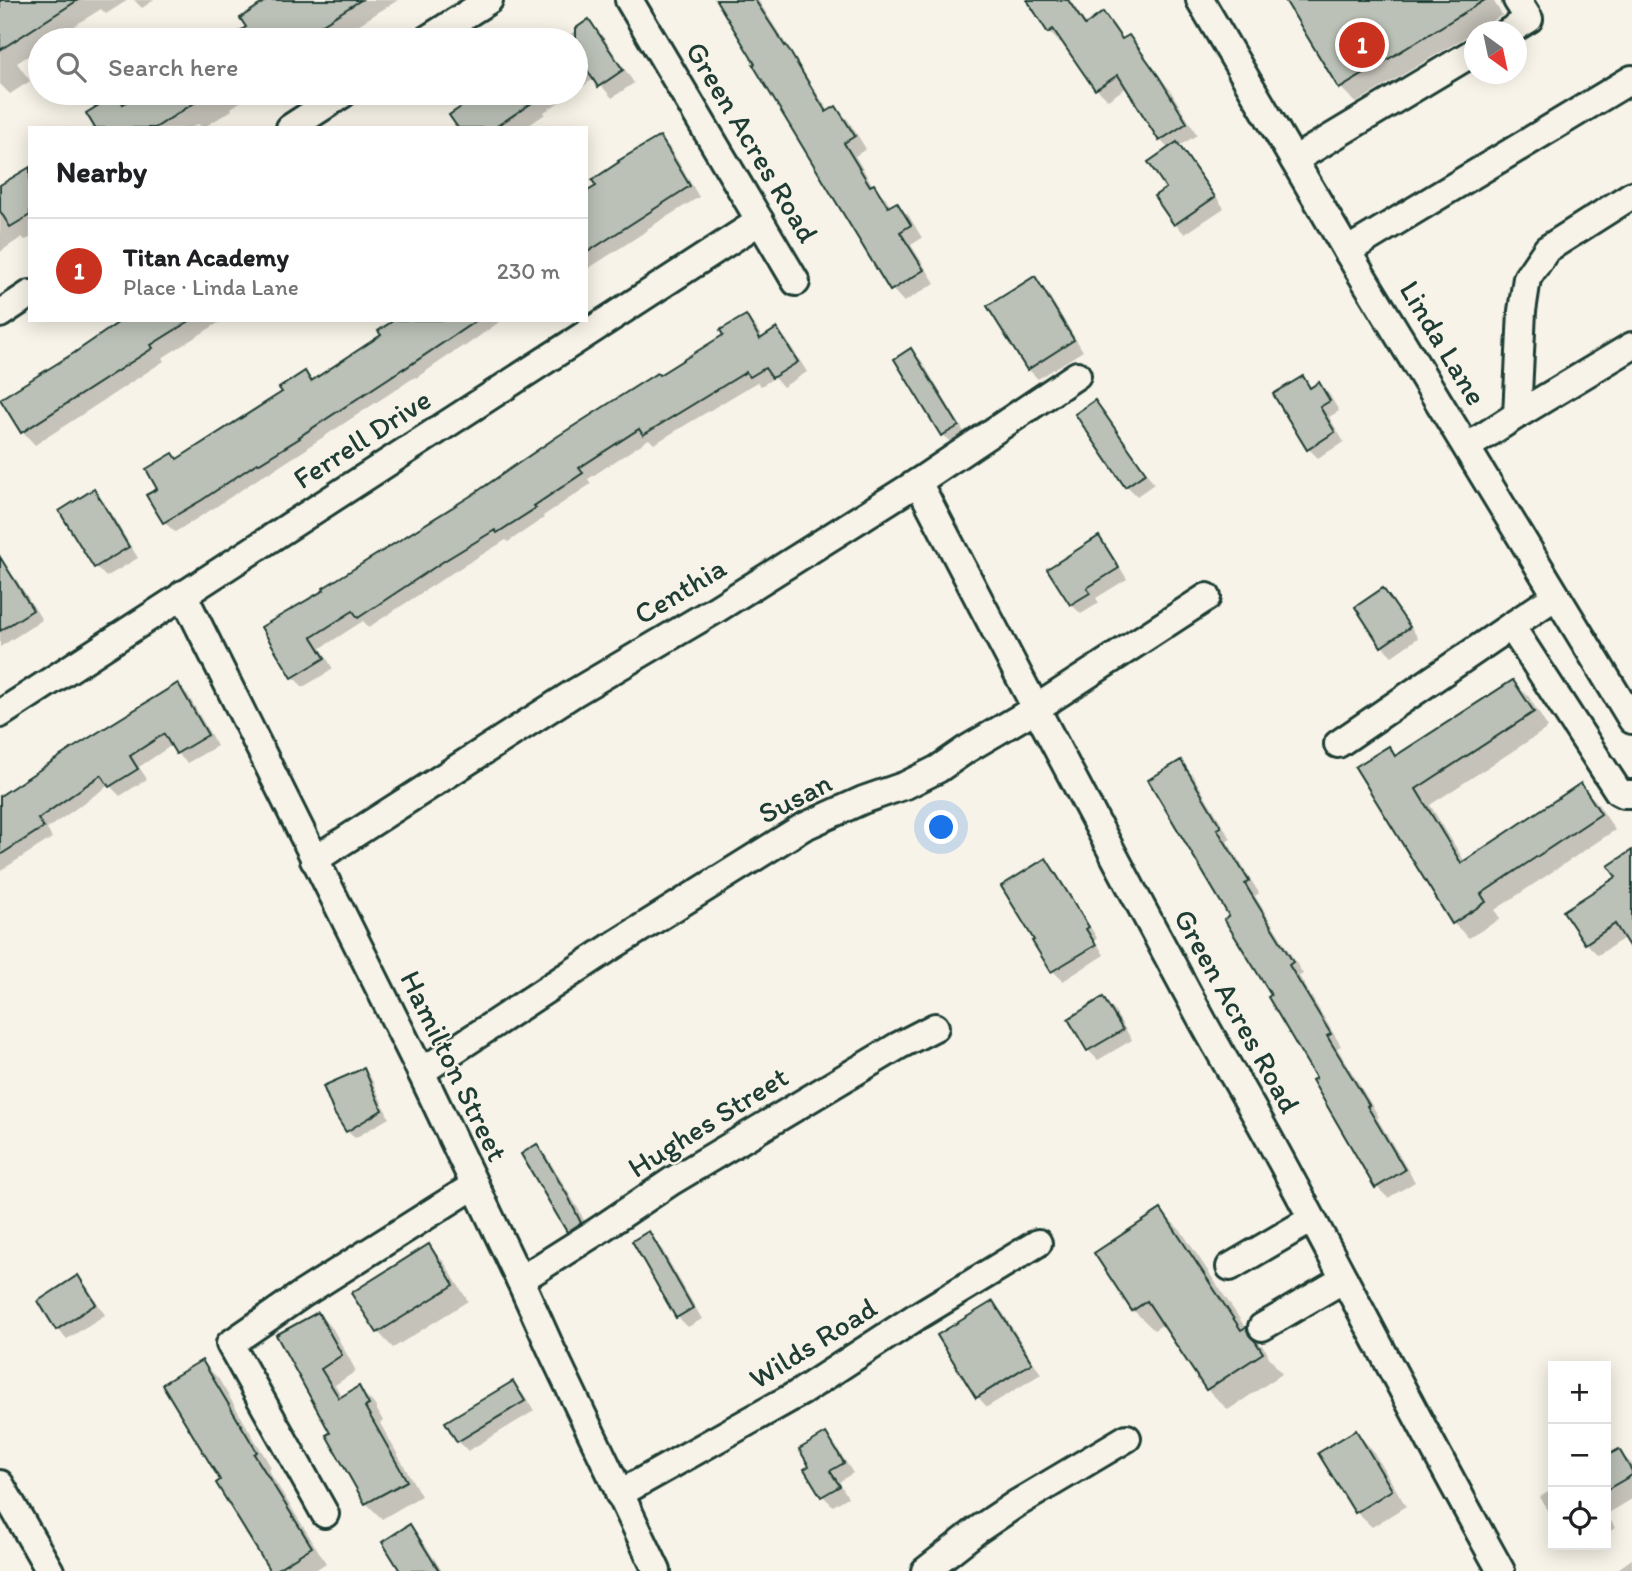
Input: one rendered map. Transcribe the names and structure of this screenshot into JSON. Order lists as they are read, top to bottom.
{
  "streets": {
    "street": [
      "Green Acres Road",
      "Linda Lane",
      "Ferrell Drive",
      "Centhia",
      "Susan",
      "Hamilton Street",
      "Hughes Street",
      "Wilds Road"
    ]
  },
  "crossings": [
    ["Green Acres Road", "Ferrell Drive"],
    ["Green Acres Road", "Centhia"],
    ["Green Acres Road", "Susan"],
    ["Ferrell Drive", "Hamilton Street"],
    ["Centhia", "Hamilton Street"],
    ["Susan", "Hamilton Street"],
    ["Hamilton Street", "Hughes Street"],
    ["Hamilton Street", "Wilds Road"]
  ],
  "north": "bottom right",
  "page": {
    "pins": "1",
    "search": "Search here",
    "heading": "Nearby",
    "list": [
      {
        "mark": "1",
        "name": "Titan Academy",
        "note": "Place · Linda Lane",
        "value": "230 m"
      }
    ],
    "map_buttons": ["+", "−"]
  }
}
